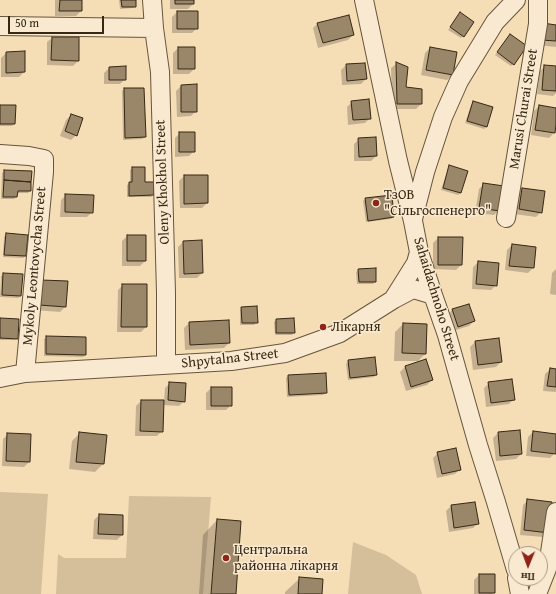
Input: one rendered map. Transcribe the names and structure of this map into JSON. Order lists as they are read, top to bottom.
{
  "streets": {
    "street": [
      "Marusi Churai Street",
      "Oleny Khokhol Street",
      "Mykoly Leontovycha Street",
      "Sahaidachnoho Street",
      "Shpytalna Street"
    ]
  },
  "crossings": [
    ["Oleny Khokhol Street", "Shpytalna Street"],
    ["Mykoly Leontovycha Street", "Shpytalna Street"],
    ["Sahaidachnoho Street", "Shpytalna Street"]
  ],
  "places": ["ТзОВ \"Сільгоспенерго\"", "Лікарня", "Центральна районна лікарня"],
  "scale_bar": "50 m",
  "north": "bottom"
}
